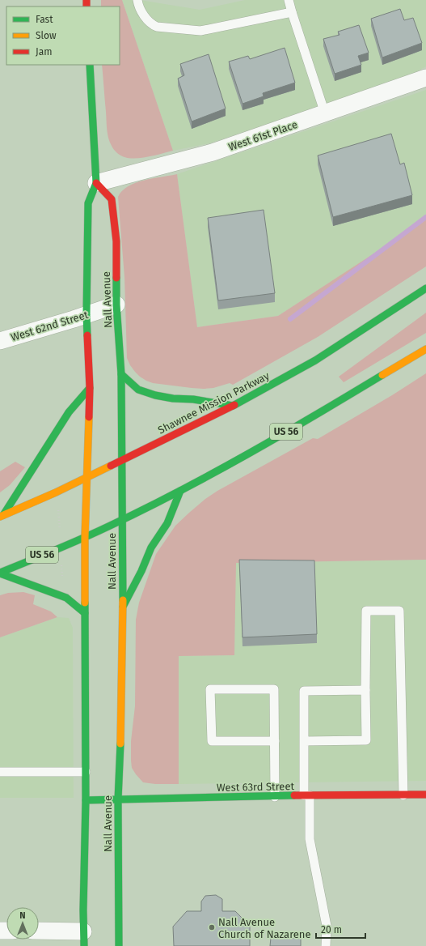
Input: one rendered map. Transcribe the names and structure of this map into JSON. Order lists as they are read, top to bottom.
{
  "streets": {
    "main road": [
      "Nall Avenue",
      "Shawnee Mission Parkway",
      "US 56",
      "West 63rd Street"
    ],
    "street": ["West 61st Place", "West 62nd Street"]
  },
  "crossings": [
    ["West 61st Place", "Nall Avenue"],
    ["Nall Avenue", "West 62nd Street"],
    ["Nall Avenue", "Shawnee Mission Parkway"],
    ["Nall Avenue", "US 56"],
    ["Nall Avenue", "West 63rd Street"]
  ],
  "places": ["Nall Avenue Church of Nazarene"],
  "legend": ["Fast", "Slow", "Jam"],
  "scale_bar": "20 m",
  "north": "top"
}
